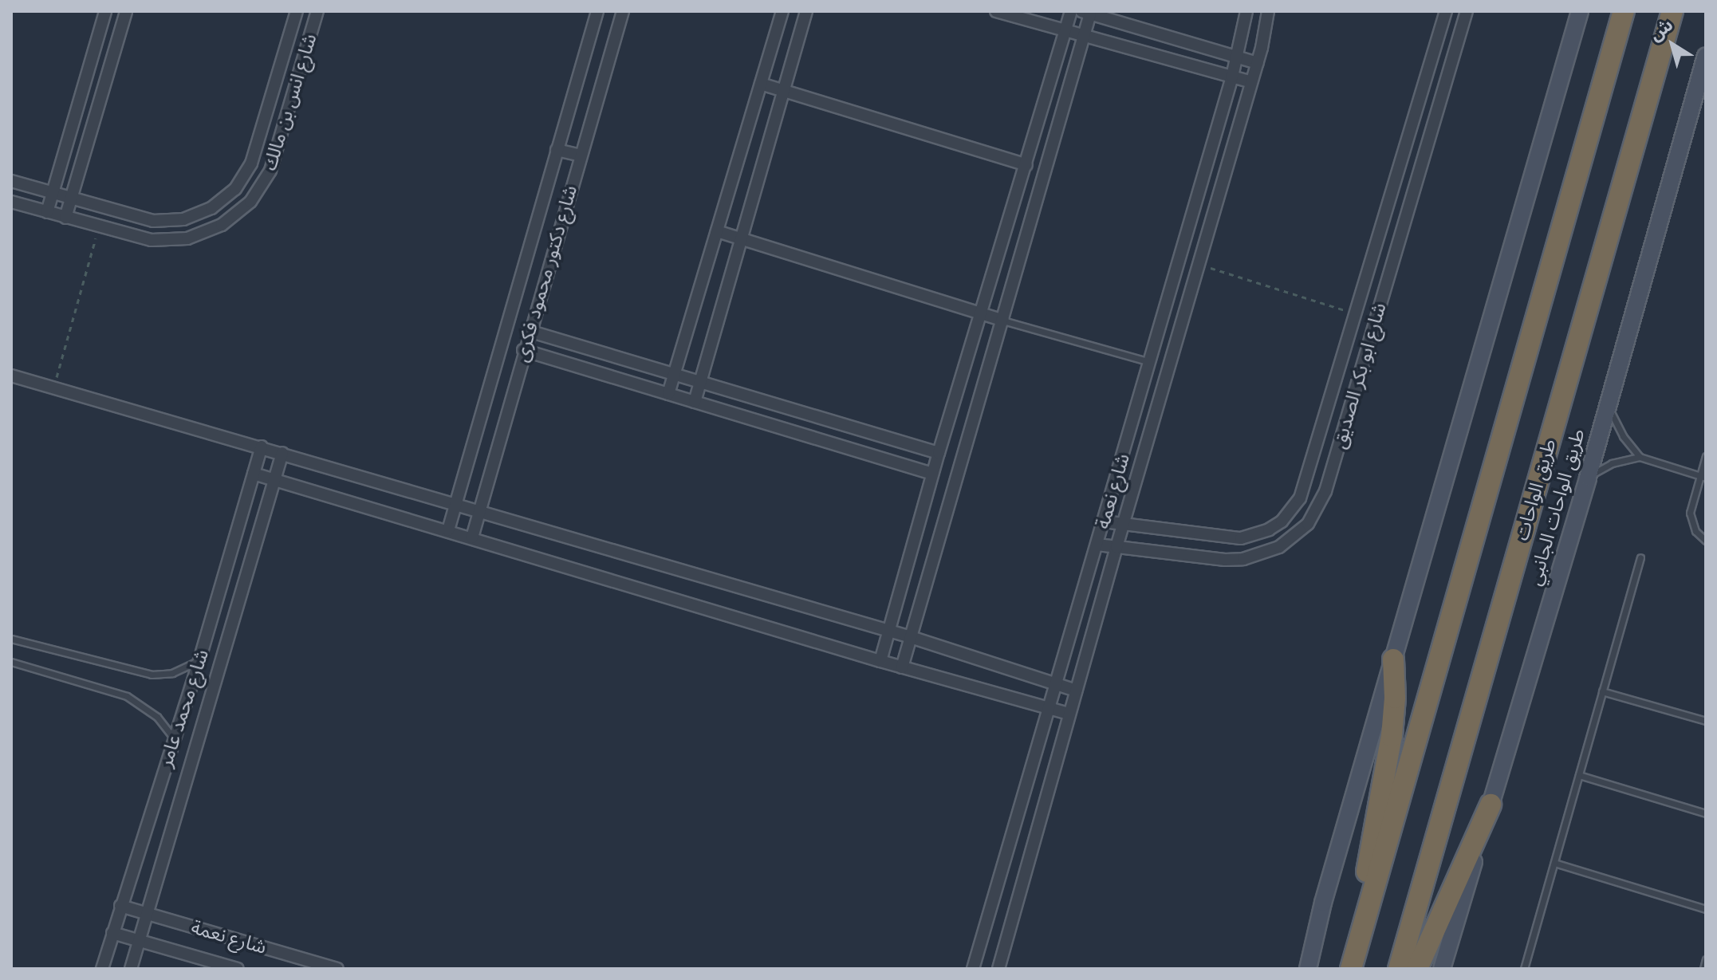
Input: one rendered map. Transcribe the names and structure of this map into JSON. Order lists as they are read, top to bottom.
{
  "streets": {
    "highway": ["طريق الواحات"],
    "street": [
      "شارع انس بن مالك",
      "شارع دكتور محمود فكرى",
      "شارع ابو بكر الصديق",
      "شارع نعمة",
      "طريق الواحات الجانبي",
      "شارع محمد عامر"
    ]
  },
  "crossings": [
    ["شارع ابو بكر الصديق", "شارع نعمة"],
    ["شارع نعمة", "شارع محمد عامر"]
  ],
  "north": "top left"
}
